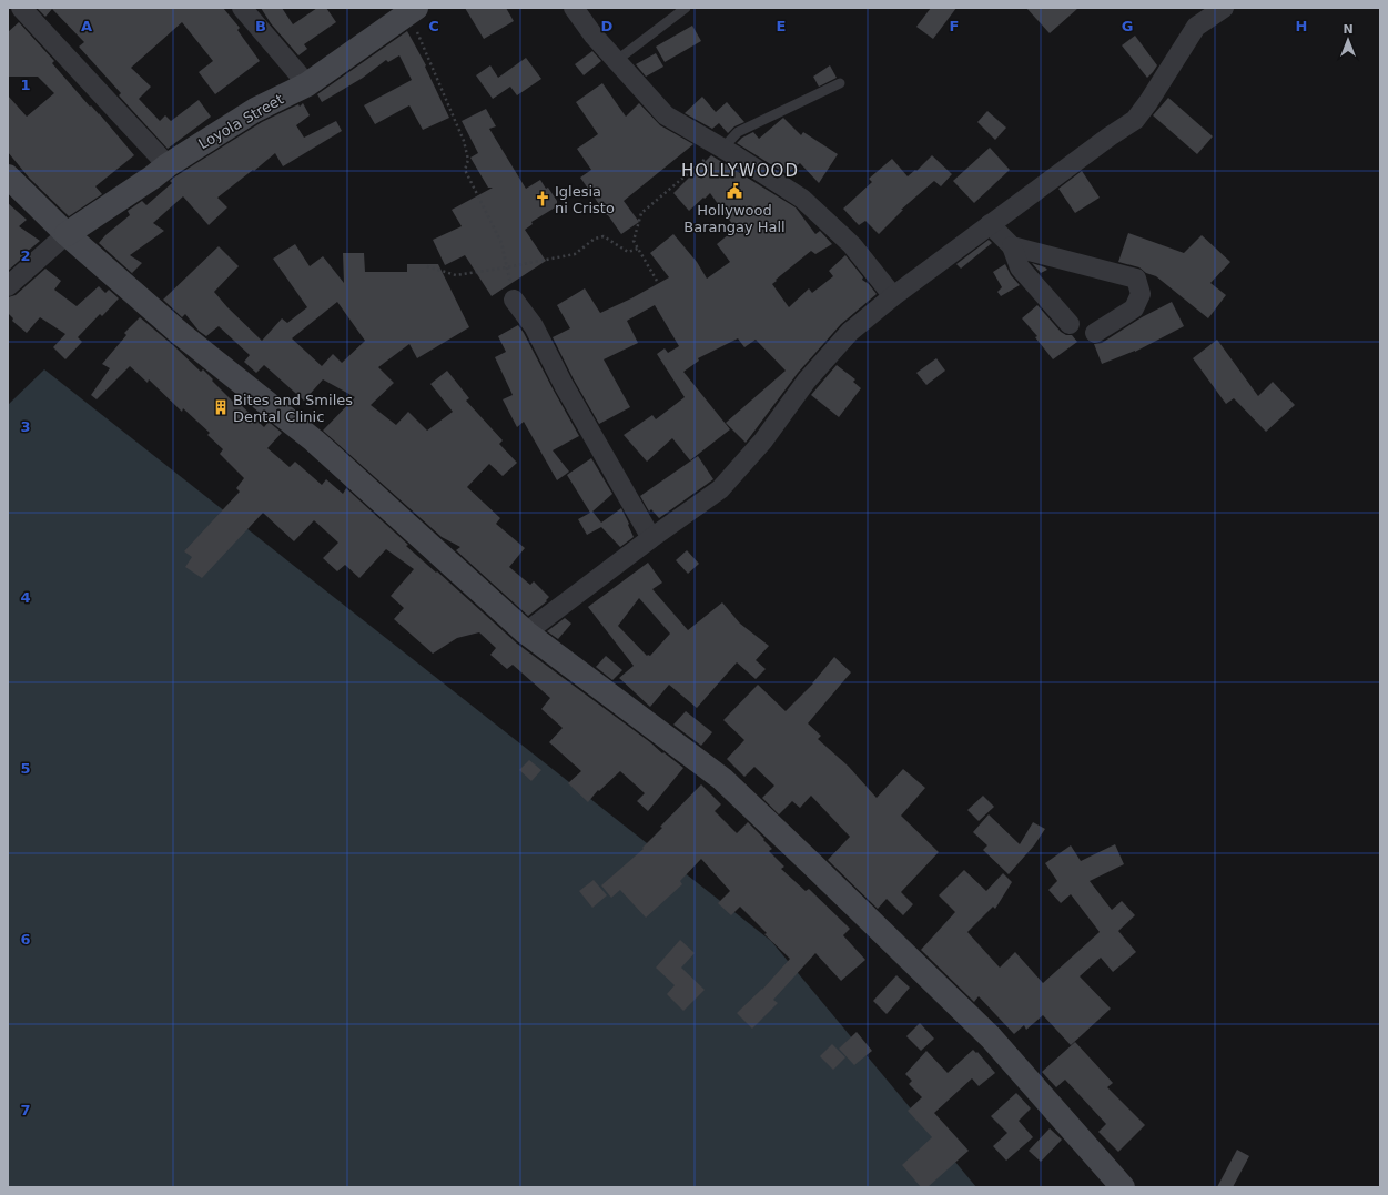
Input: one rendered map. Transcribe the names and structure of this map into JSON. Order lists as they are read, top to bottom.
{
  "streets": {
    "street": ["Loyola Street"]
  },
  "districts": ["HOLLYWOOD"],
  "places": {
    "public building": ["Hollywood Barangay Hall"],
    "church": ["Iglesia ni Cristo"],
    "building": ["Bites and Smiles Dental Clinic"]
  },
  "north": "top",
  "grid": {
    "columns": [
      "A",
      "B",
      "C",
      "D",
      "E",
      "F",
      "G",
      "H"
    ],
    "rows": [
      "1",
      "2",
      "3",
      "4",
      "5",
      "6",
      "7"
    ]
  }
}
